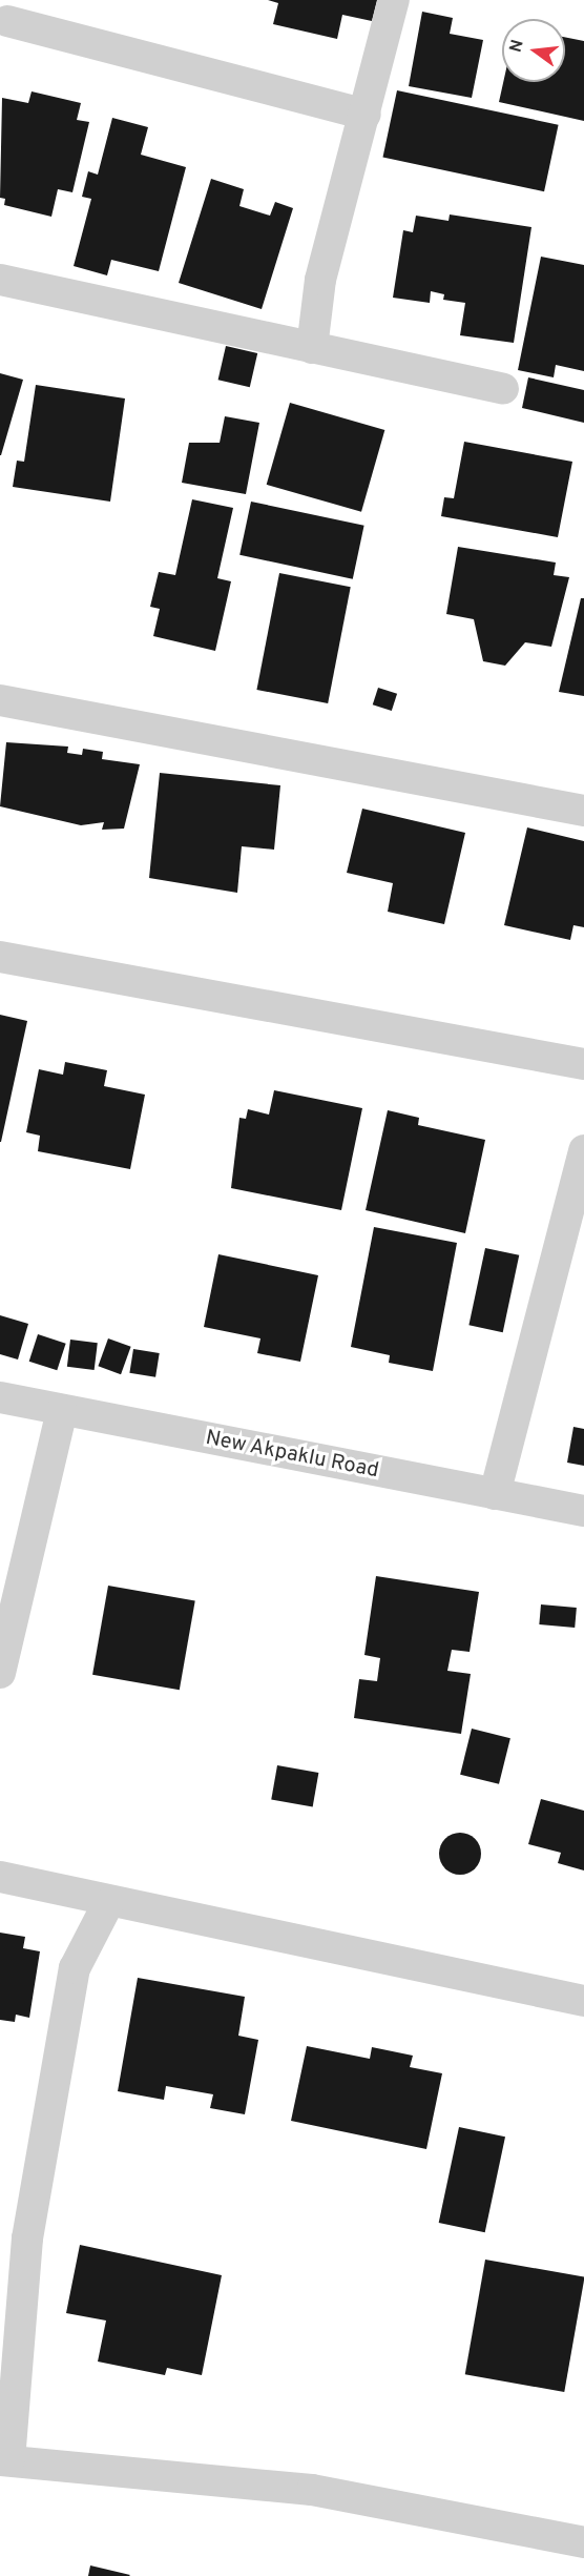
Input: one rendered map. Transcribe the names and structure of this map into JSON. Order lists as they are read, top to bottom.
{
  "streets": {
    "street": ["New Akpaklu Road"]
  },
  "north": "left"
}
